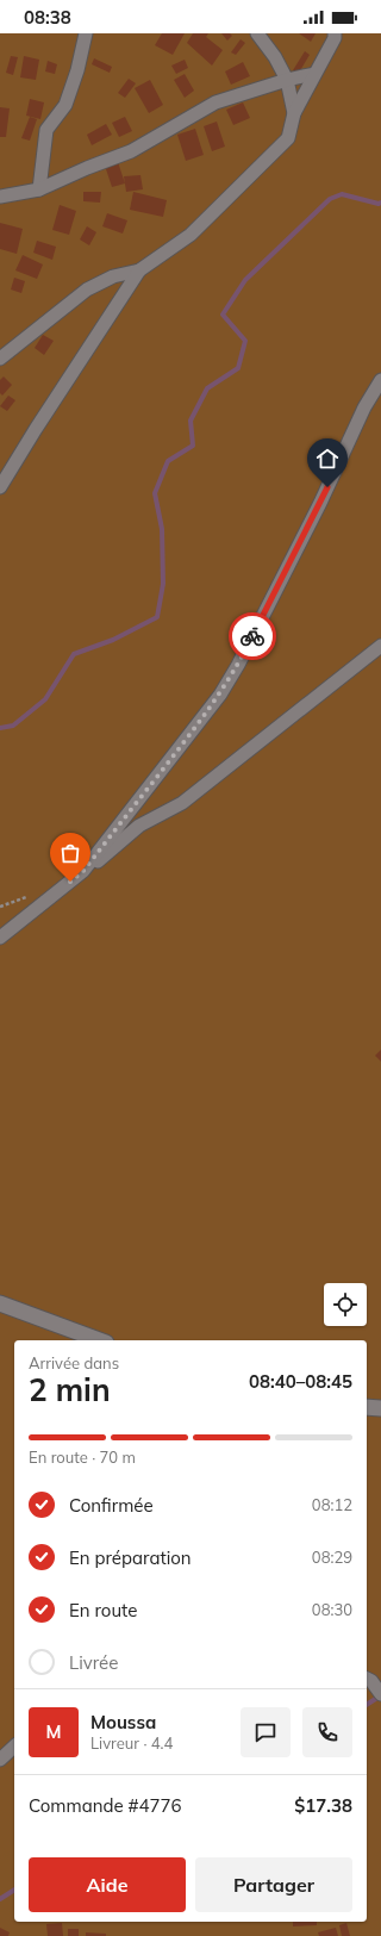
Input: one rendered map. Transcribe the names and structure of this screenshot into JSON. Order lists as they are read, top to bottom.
{
  "page": {
    "status": "08:38",
    "heading": ["2 min", "Arrivée dans", "08:40–08:45"],
    "panel": [
      "Moussa",
      "Livreur · 4.4",
      "Commande #4776",
      "$17.38"
    ],
    "bar": "En route · 70 m",
    "list": [
      ["Confirmée", "08:12"],
      ["En préparation", "08:29"],
      ["En route", "08:30"],
      "Livrée"
    ],
    "round": "M",
    "buttons": ["Aide", "Partager"]
  }
}
